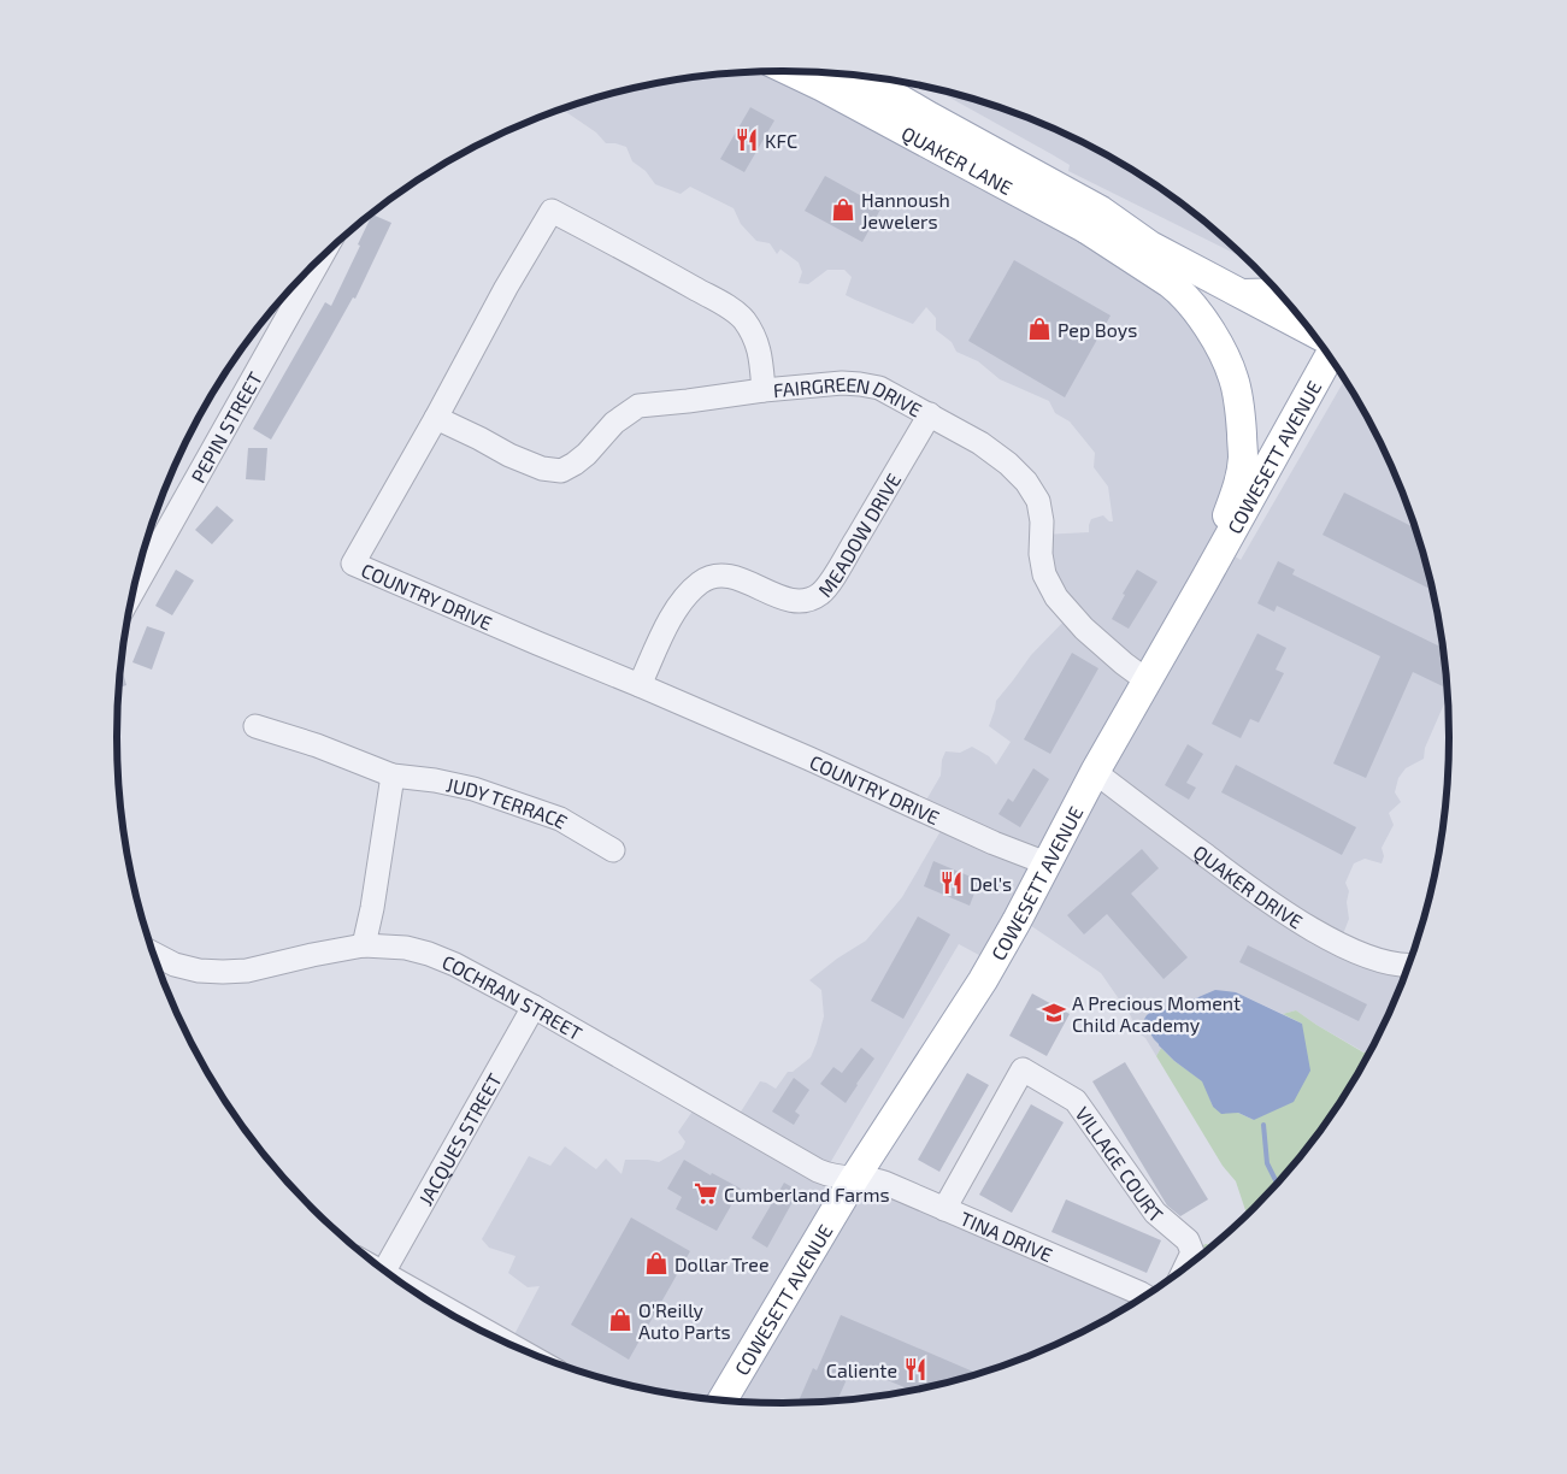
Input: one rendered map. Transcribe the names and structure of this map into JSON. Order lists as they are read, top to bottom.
{
  "streets": {
    "main road": ["QUAKER LANE", "COWESETT AVENUE"],
    "street": [
      "FAIRGREEN DRIVE",
      "PEPIN STREET",
      "MEADOW DRIVE",
      "COUNTRY DRIVE",
      "JUDY TERRACE",
      "QUAKER DRIVE",
      "COCHRAN STREET",
      "JACQUES STREET",
      "VILLAGE COURT",
      "TINA DRIVE"
    ]
  },
  "crossings": [
    ["FAIRGREEN DRIVE", "COWESETT AVENUE"],
    ["FAIRGREEN DRIVE", "MEADOW DRIVE"],
    ["FAIRGREEN DRIVE", "COUNTRY DRIVE"],
    ["COWESETT AVENUE", "COUNTRY DRIVE"],
    ["COWESETT AVENUE", "QUAKER DRIVE"],
    ["COWESETT AVENUE", "COCHRAN STREET"],
    ["COWESETT AVENUE", "TINA DRIVE"],
    ["MEADOW DRIVE", "COUNTRY DRIVE"],
    ["COCHRAN STREET", "JACQUES STREET"],
    ["COCHRAN STREET", "TINA DRIVE"],
    ["VILLAGE COURT", "TINA DRIVE"]
  ],
  "places": {
    "restaurant": ["KFC", "Del's", "Caliente"],
    "shop": [
      "Hannoush Jewelers",
      "Pep Boys",
      "Dollar Tree",
      "O'Reilly Auto Parts"
    ],
    "school or university": ["A Precious Moment Child Academy"],
    "supermarket": ["Cumberland Farms"]
  }
}
